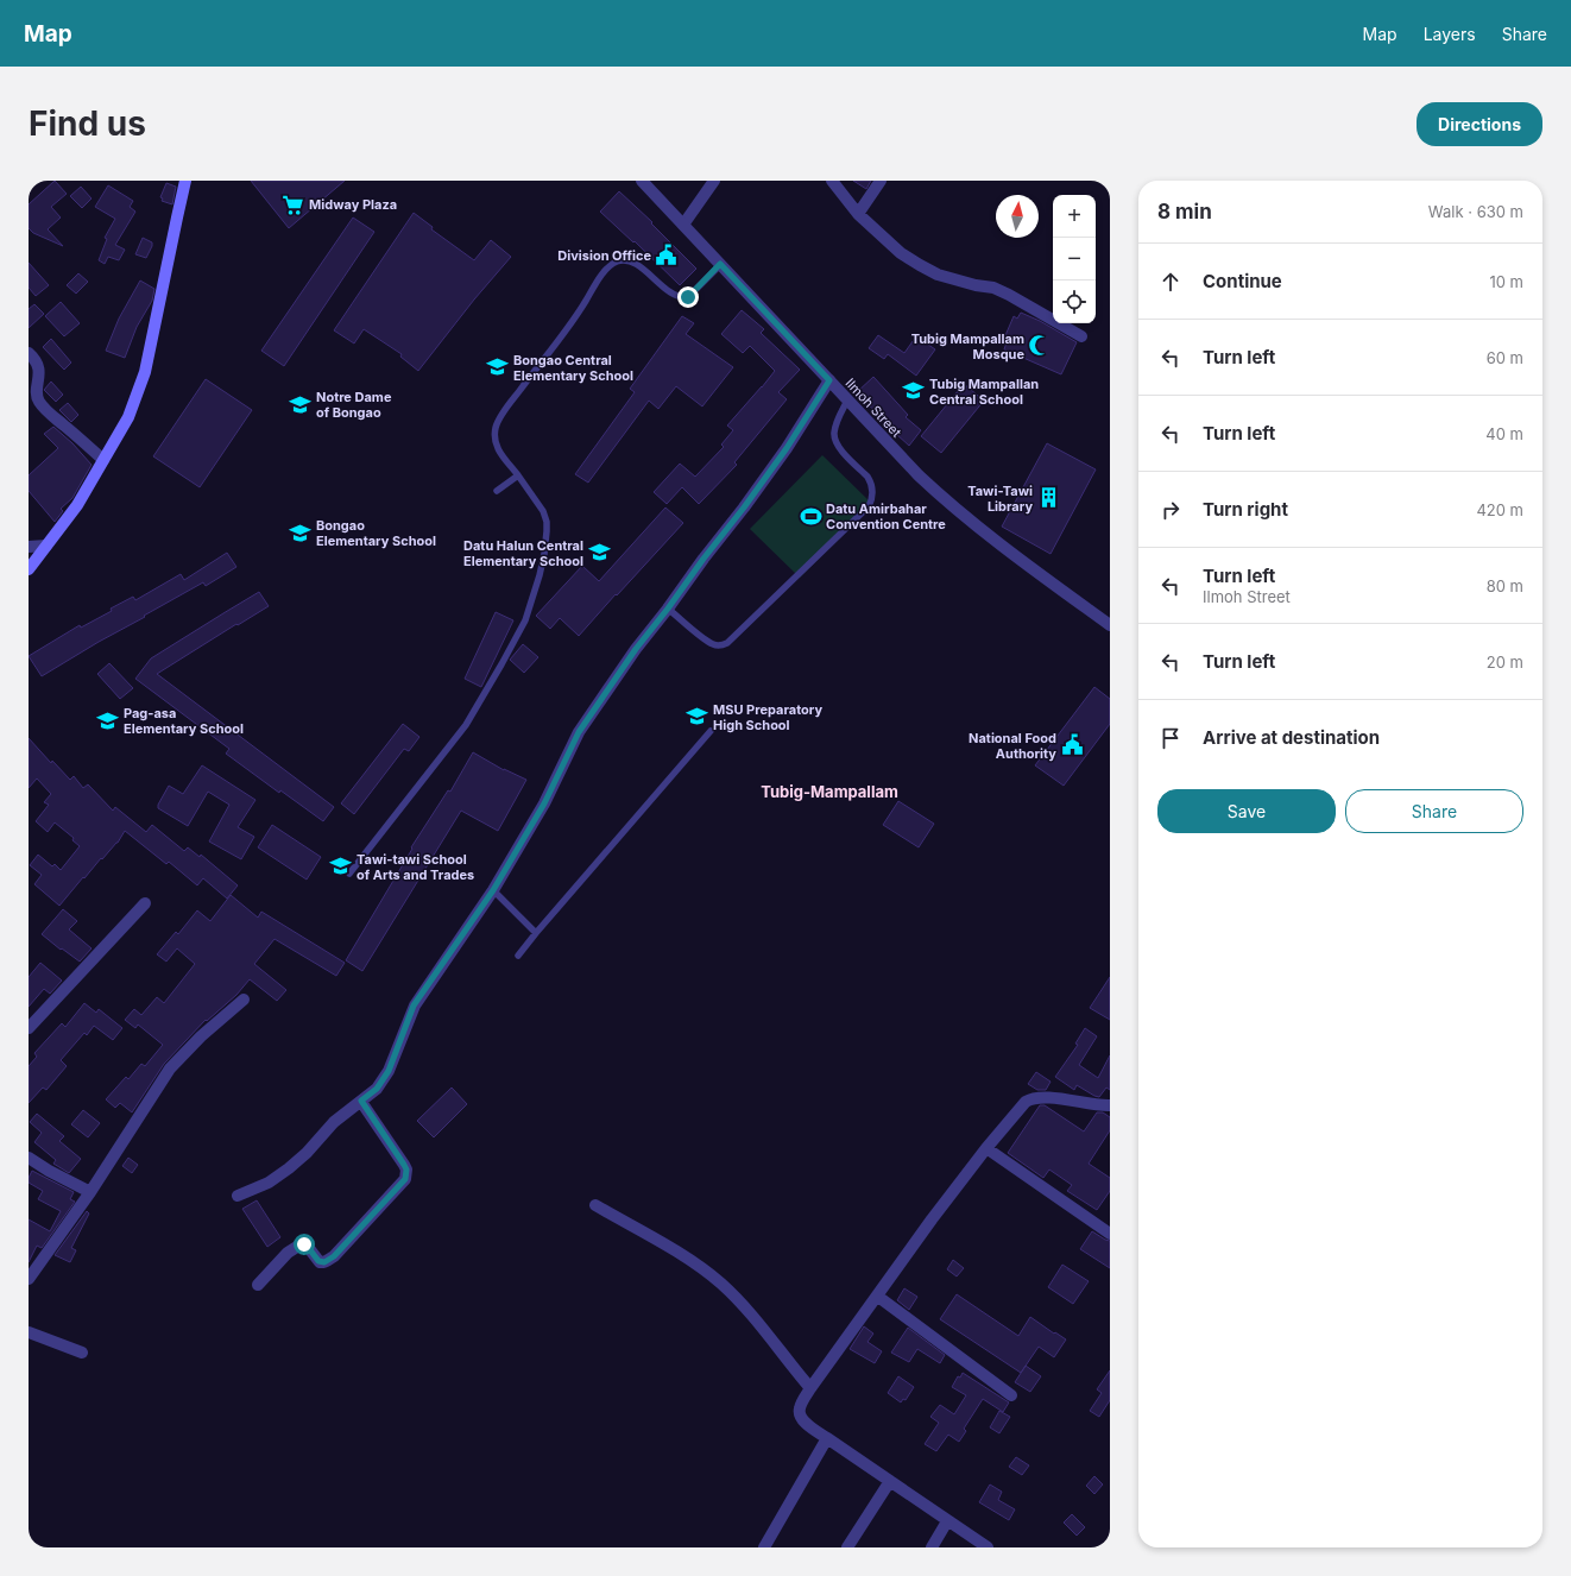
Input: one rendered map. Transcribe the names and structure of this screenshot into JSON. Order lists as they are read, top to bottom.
{
  "streets": {
    "street": ["Ilmoh Street"]
  },
  "districts": ["Tubig-Mampallam"],
  "places": {
    "supermarket": ["Midway Plaza"],
    "public building": ["Division Office", "National Food Authority"],
    "mosque": ["Tubig Mampallam Mosque"],
    "school or university": [
      "Bongao Central Elementary School",
      "Tubig Mampallan Central School",
      "Notre Dame of Bongao",
      "Bongao Elementary School",
      "Datu Halun Central Elementary School",
      "MSU Preparatory High School",
      "Pag-asa Elementary School",
      "Tawi-tawi School of Arts and Trades"
    ],
    "building": ["Tawi-Tawi Library"],
    "sports": ["Datu Amirbahar Convention Centre"]
  },
  "north": "top",
  "page": {
    "header": "Map",
    "nav": ["Map", "Layers", "Share"],
    "buttons": [
      "Directions",
      ["Save", "Share"]
    ],
    "title": "Find us",
    "heading": ["8 min", "Walk · 630 m"],
    "map_buttons": ["+", "−"],
    "list": [
      ["Continue", "10 m"],
      ["Turn left", "60 m"],
      ["Turn left", "40 m"],
      ["Turn right", "420 m"],
      ["Turn left", "Ilmoh Street", "80 m"],
      ["Turn left", "20 m"],
      "Arrive at destination"
    ]
  }
}
